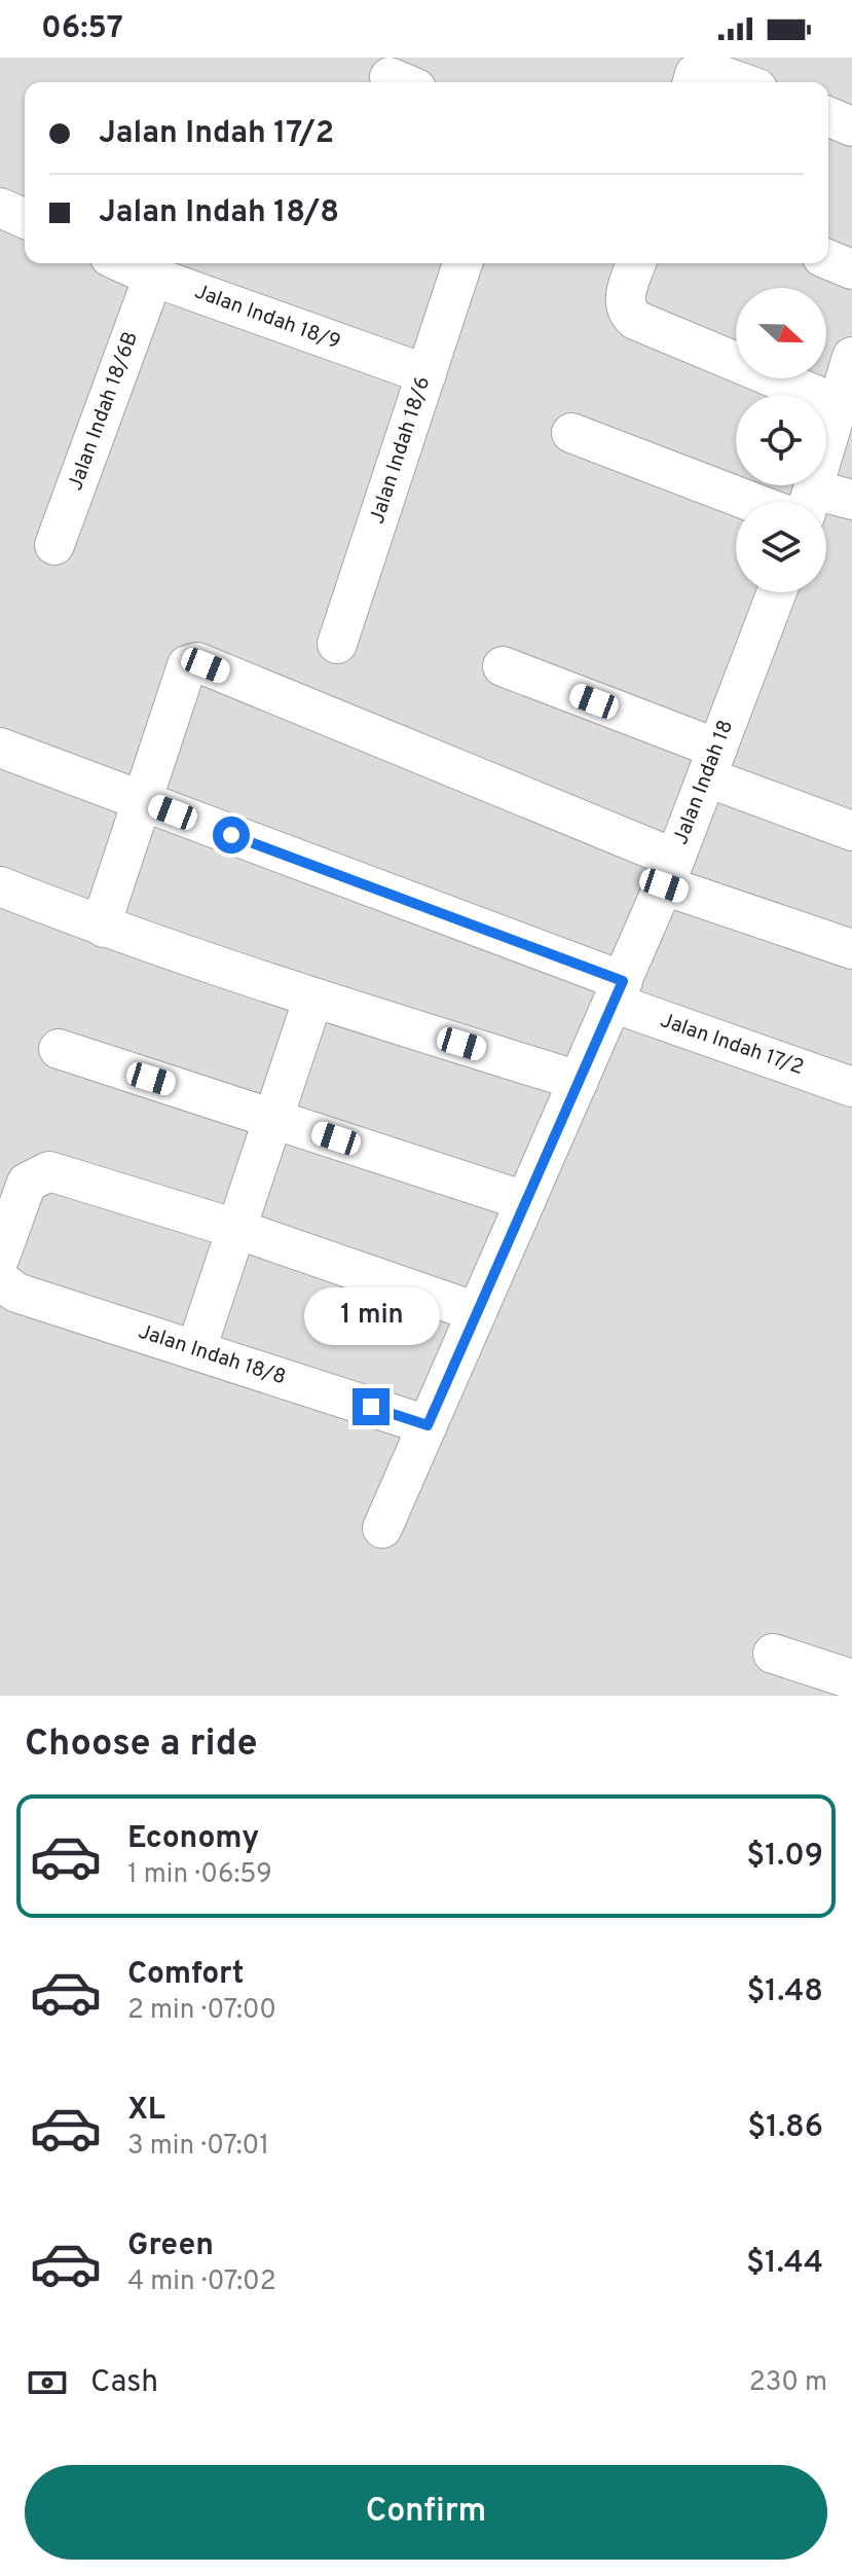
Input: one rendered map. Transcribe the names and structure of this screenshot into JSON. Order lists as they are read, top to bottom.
{
  "streets": {
    "street": [
      "Jalan Indah 18/9",
      "Jalan Indah 18/6B",
      "Jalan Indah 18/6",
      "Jalan Indah 18",
      "Jalan Indah 17/2",
      "Jalan Indah 18/8"
    ]
  },
  "crossings": [
    ["Jalan Indah 18/9", "Jalan Indah 18/6B"],
    ["Jalan Indah 18/9", "Jalan Indah 18/6"],
    ["Jalan Indah 18", "Jalan Indah 17/2"],
    ["Jalan Indah 18", "Jalan Indah 18/8"]
  ],
  "north": "right",
  "page": {
    "status": "06:57",
    "banner": ["Jalan Indah 17/2", "Jalan Indah 18/8"],
    "bubble": "1 min",
    "heading": "Choose a ride",
    "list": [
      {
        "name": "Economy",
        "note": "1 min · 06:59",
        "value": "$1.09"
      },
      {
        "name": "Comfort",
        "note": "2 min · 07:00",
        "value": "$1.48"
      },
      {
        "name": "XL",
        "note": "3 min · 07:01",
        "value": "$1.86"
      },
      {
        "name": "Green",
        "note": "4 min · 07:02",
        "value": "$1.44"
      }
    ],
    "pay": ["Cash", "230 m"],
    "buttons": "Confirm"
  }
}
